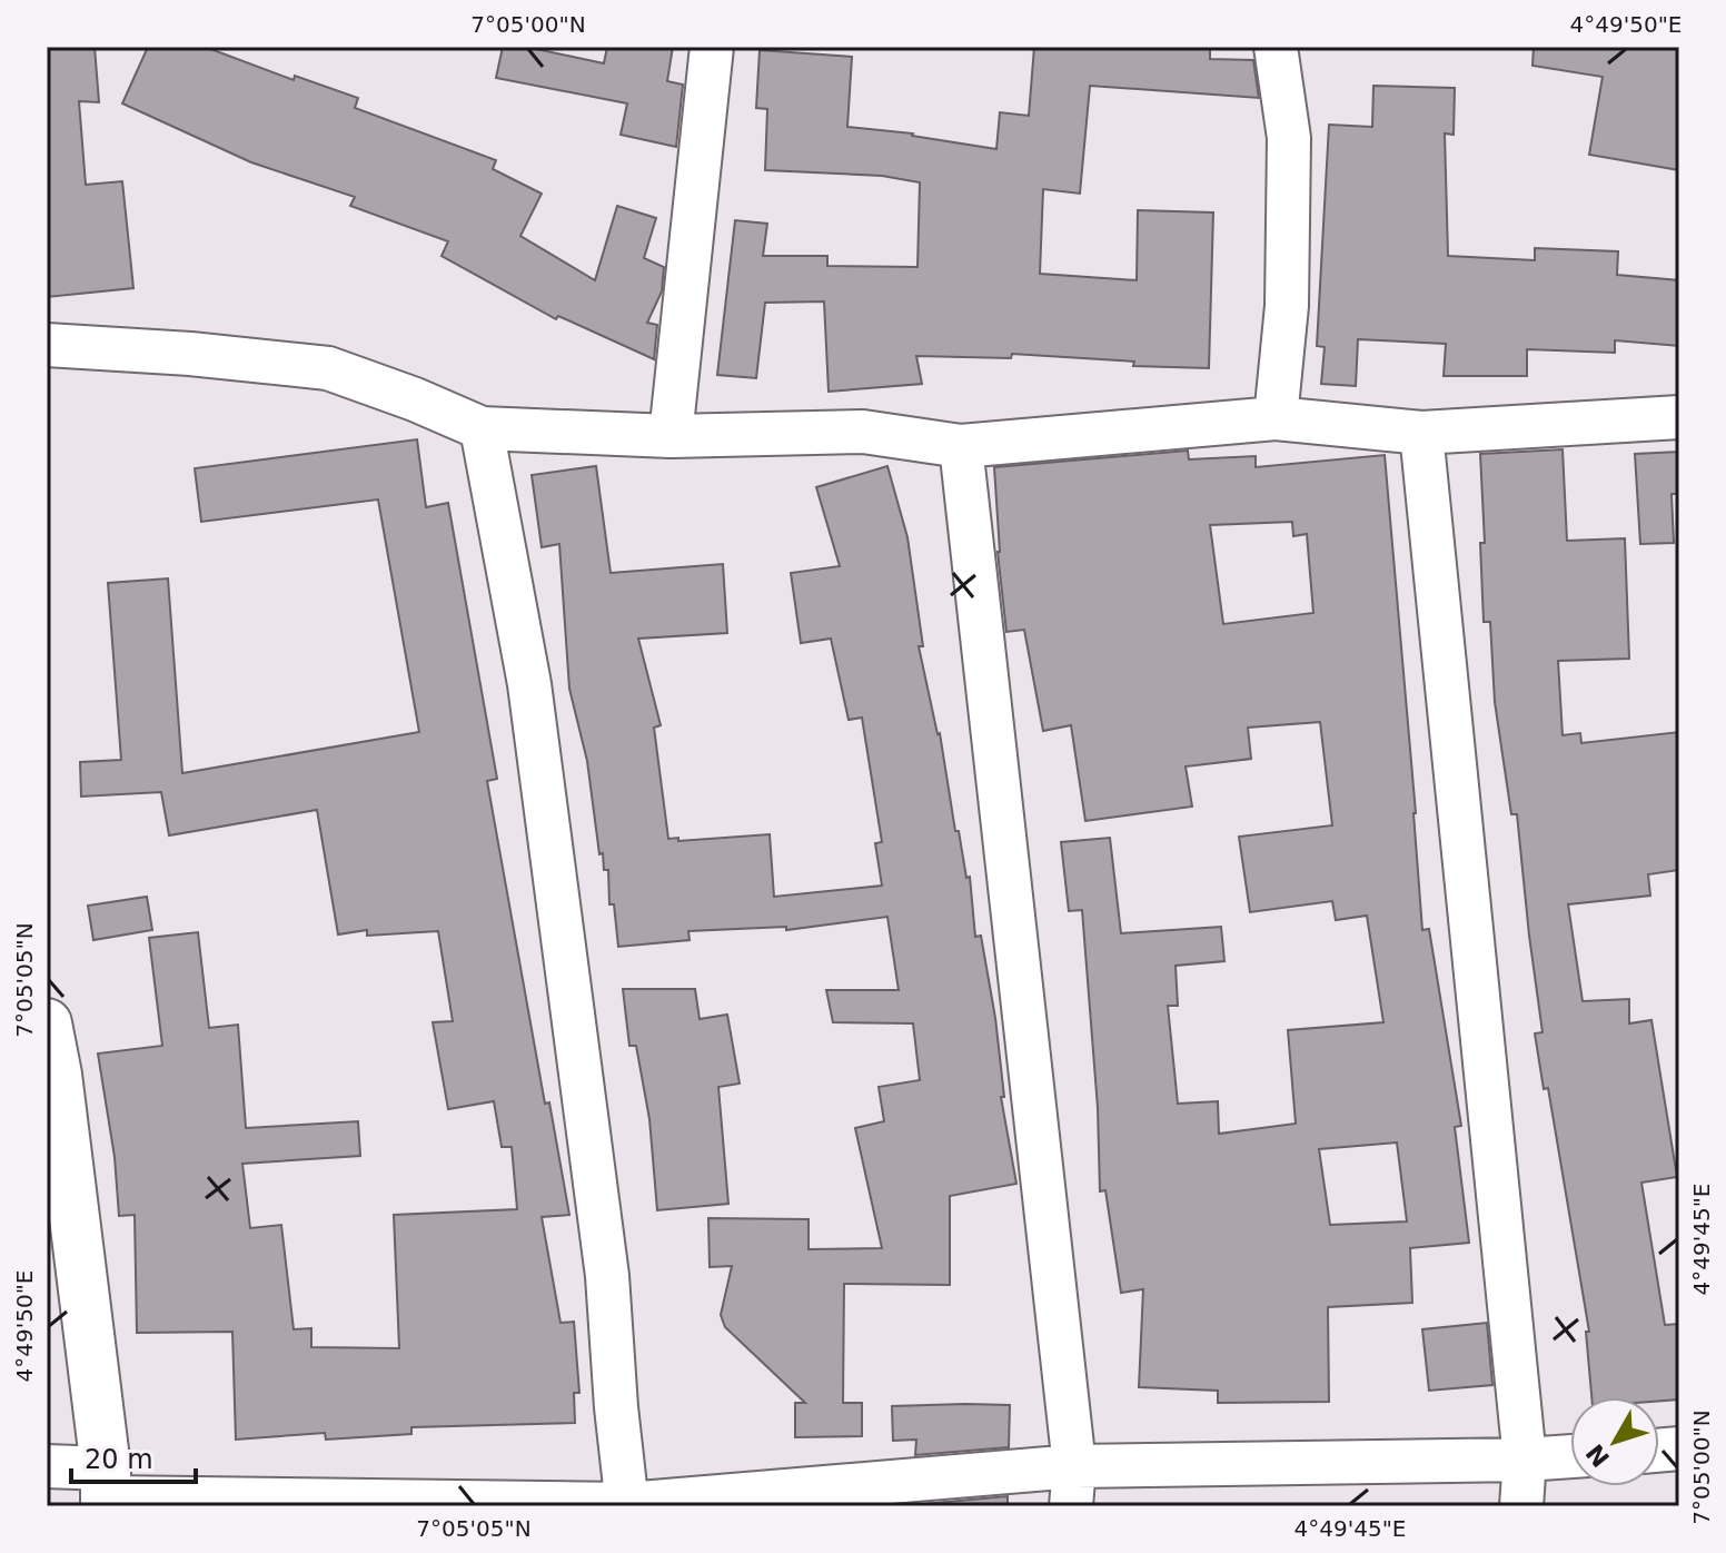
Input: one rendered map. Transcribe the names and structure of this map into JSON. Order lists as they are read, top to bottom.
{
  "scale_bar": "20 m",
  "north": "bottom left",
  "coordinates": [
    "7°05'00\"N",
    "4°49'50\"E",
    "7°05'05\"N",
    "4°49'45\"E"
  ]
}
